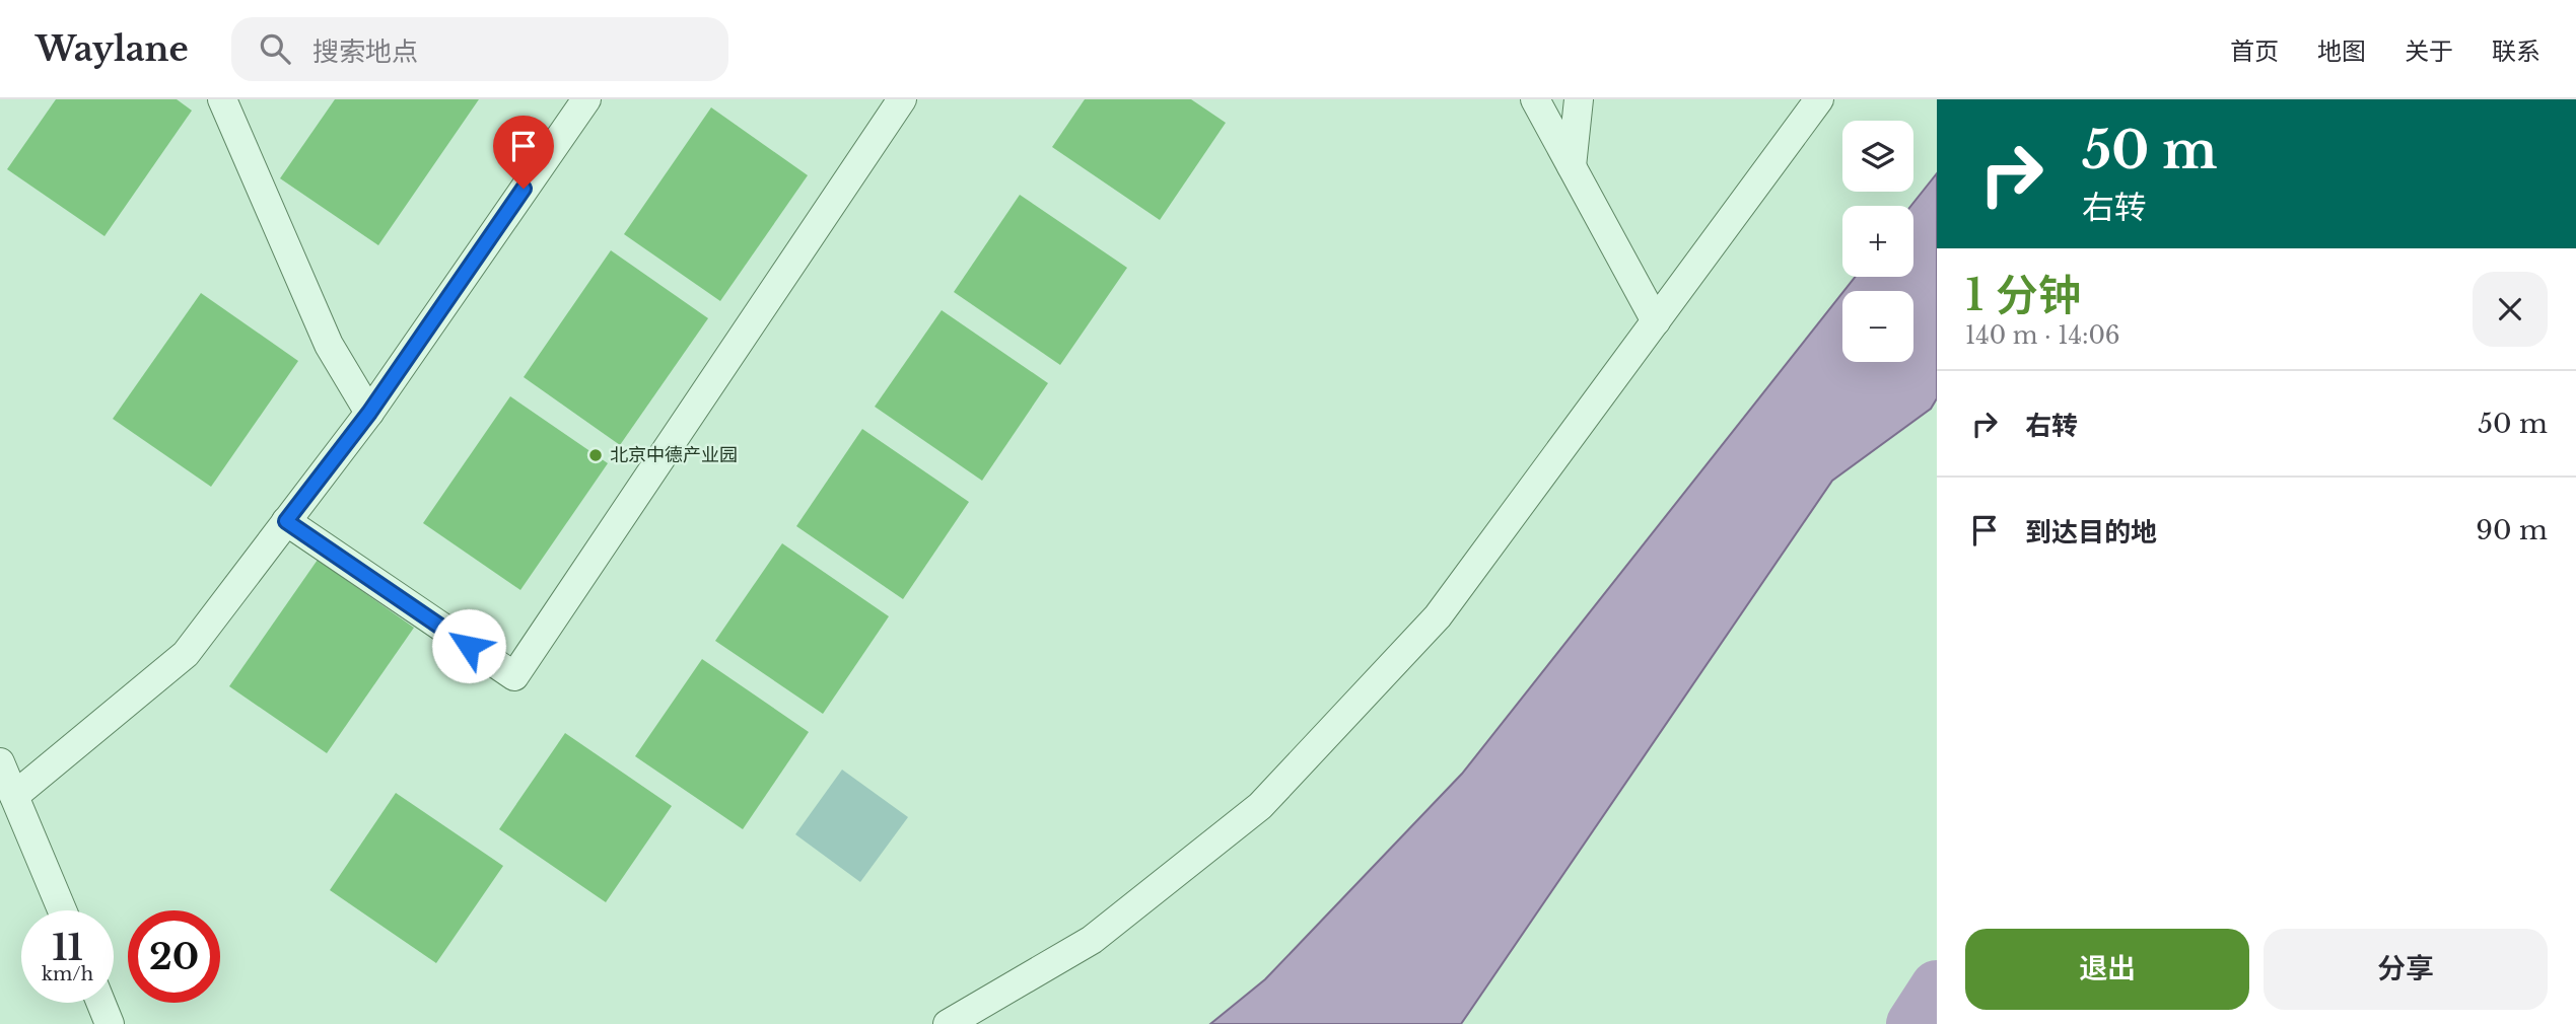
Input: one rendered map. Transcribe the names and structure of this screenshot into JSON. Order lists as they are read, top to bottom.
{
  "places": ["北京中德产业园"],
  "page": {
    "header": "Waylane",
    "search": "搜索地点",
    "nav": [
      "首页",
      "地图",
      "关于",
      "联系"
    ],
    "turn": ["50 m", "右转"],
    "map_buttons": ["+", "−"],
    "heading": ["1 分钟", "140 m · 14:06"],
    "list": [
      {
        "name": "右转",
        "value": "50 m"
      },
      {
        "name": "到达目的地",
        "value": "90 m"
      }
    ],
    "speed": "11 km/h",
    "limit": "20",
    "buttons": ["退出", "分享"]
  }
}
